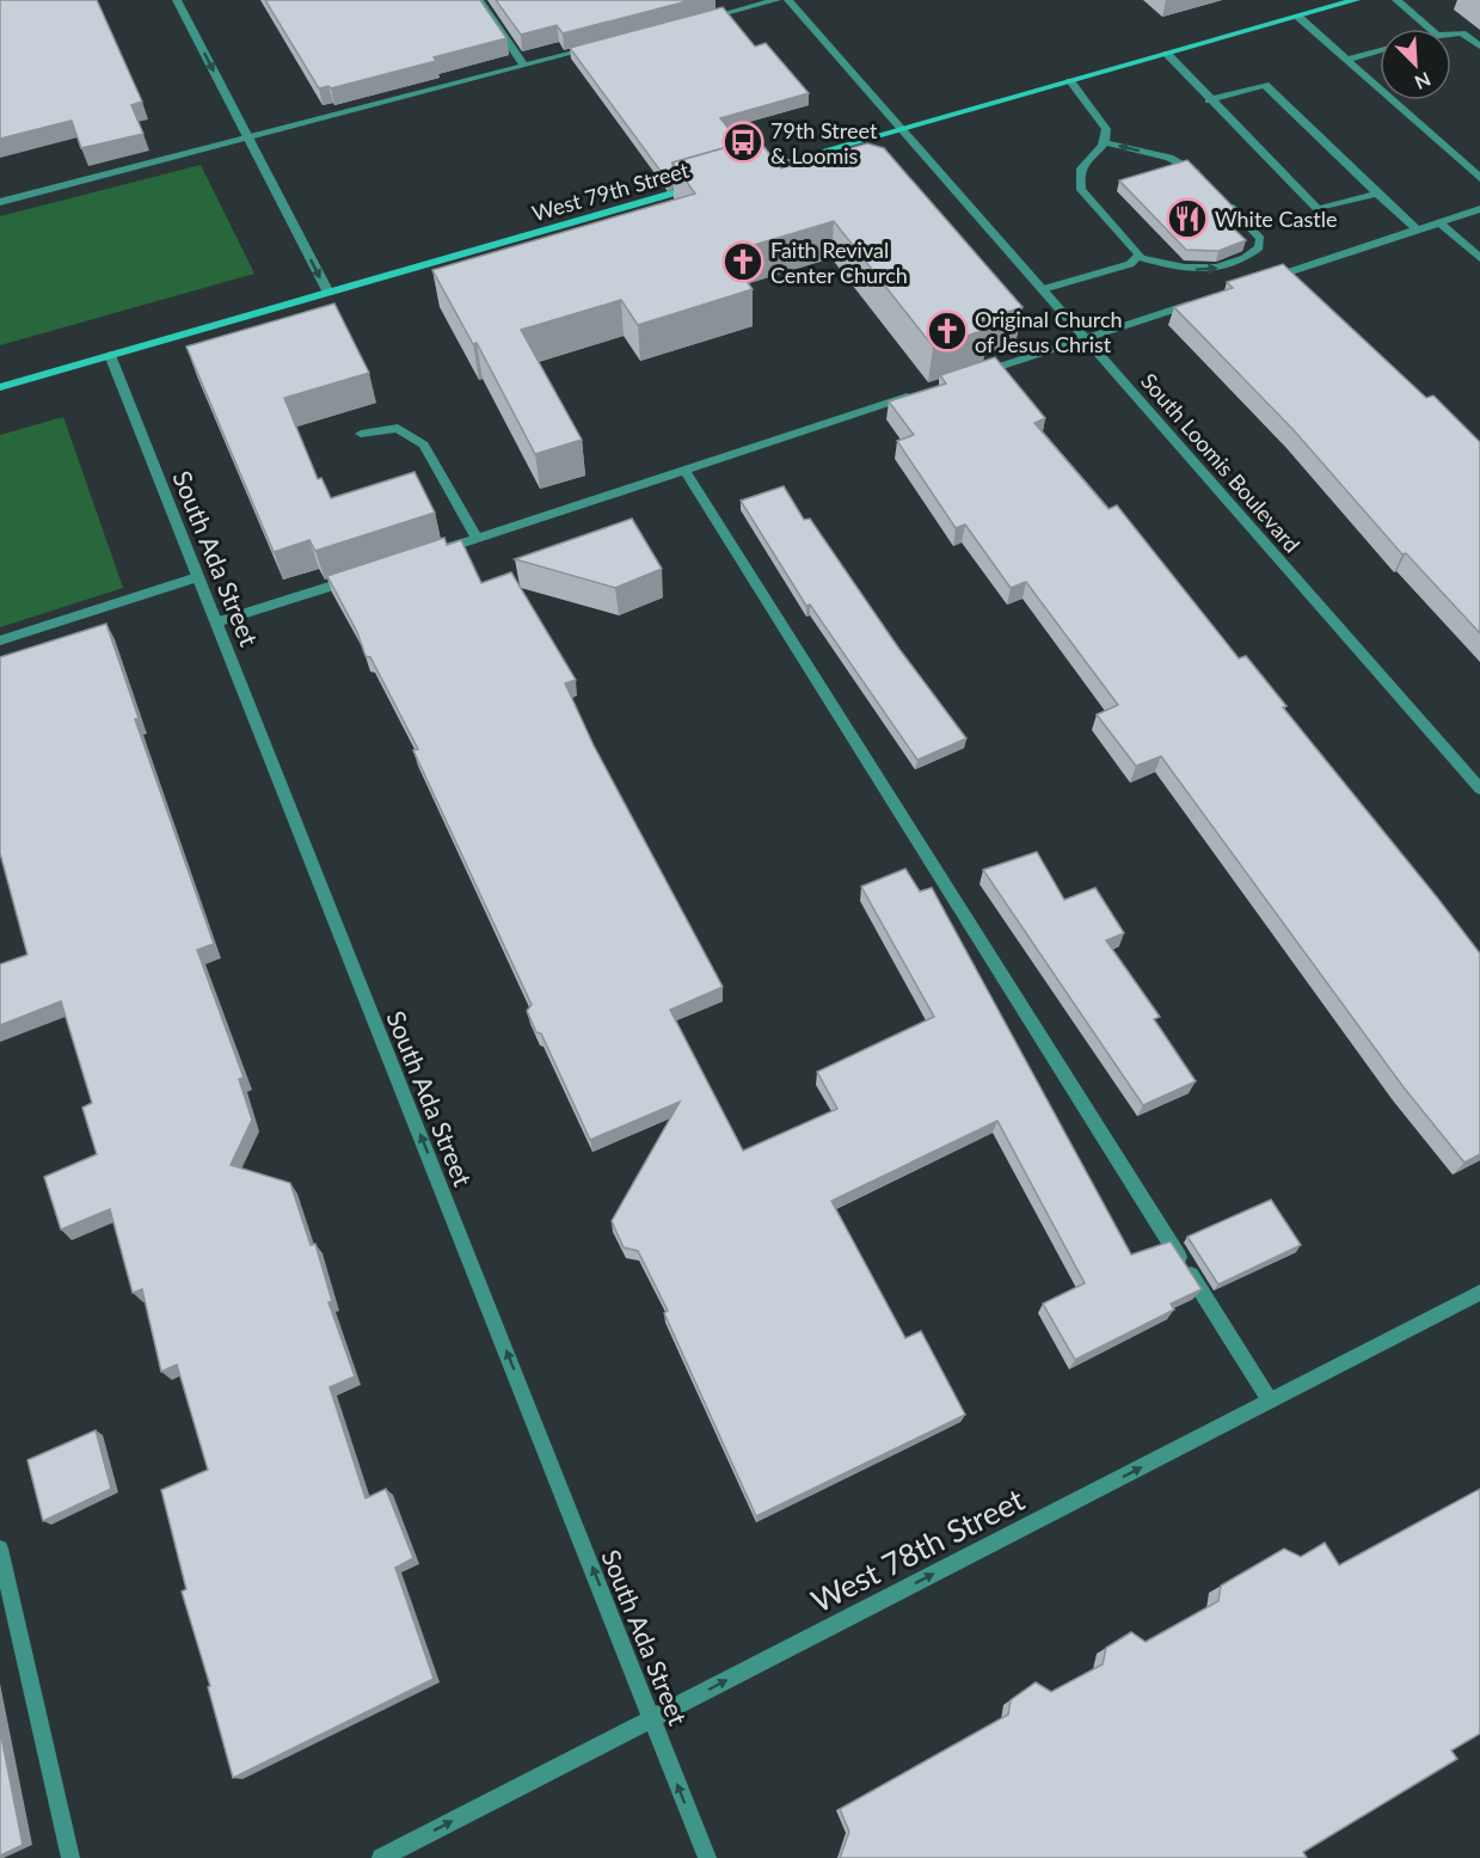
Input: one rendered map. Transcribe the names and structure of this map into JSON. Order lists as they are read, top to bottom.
{
  "streets": {
    "main road": ["West 79th Street"],
    "street": ["South Loomis Boulevard", "South Ada Street", "West 78th Street"]
  },
  "crossings": [
    ["West 79th Street", "South Ada Street"],
    ["South Ada Street", "West 78th Street"]
  ],
  "one_way": ["South Ada Street", "West 78th Street"],
  "places": {
    "bus stop": ["79th Street & Loomis"],
    "restaurant": ["White Castle"],
    "church": ["Faith Revival Center Church", "Original Church of Jesus Christ"]
  },
  "north": "bottom right"
}
